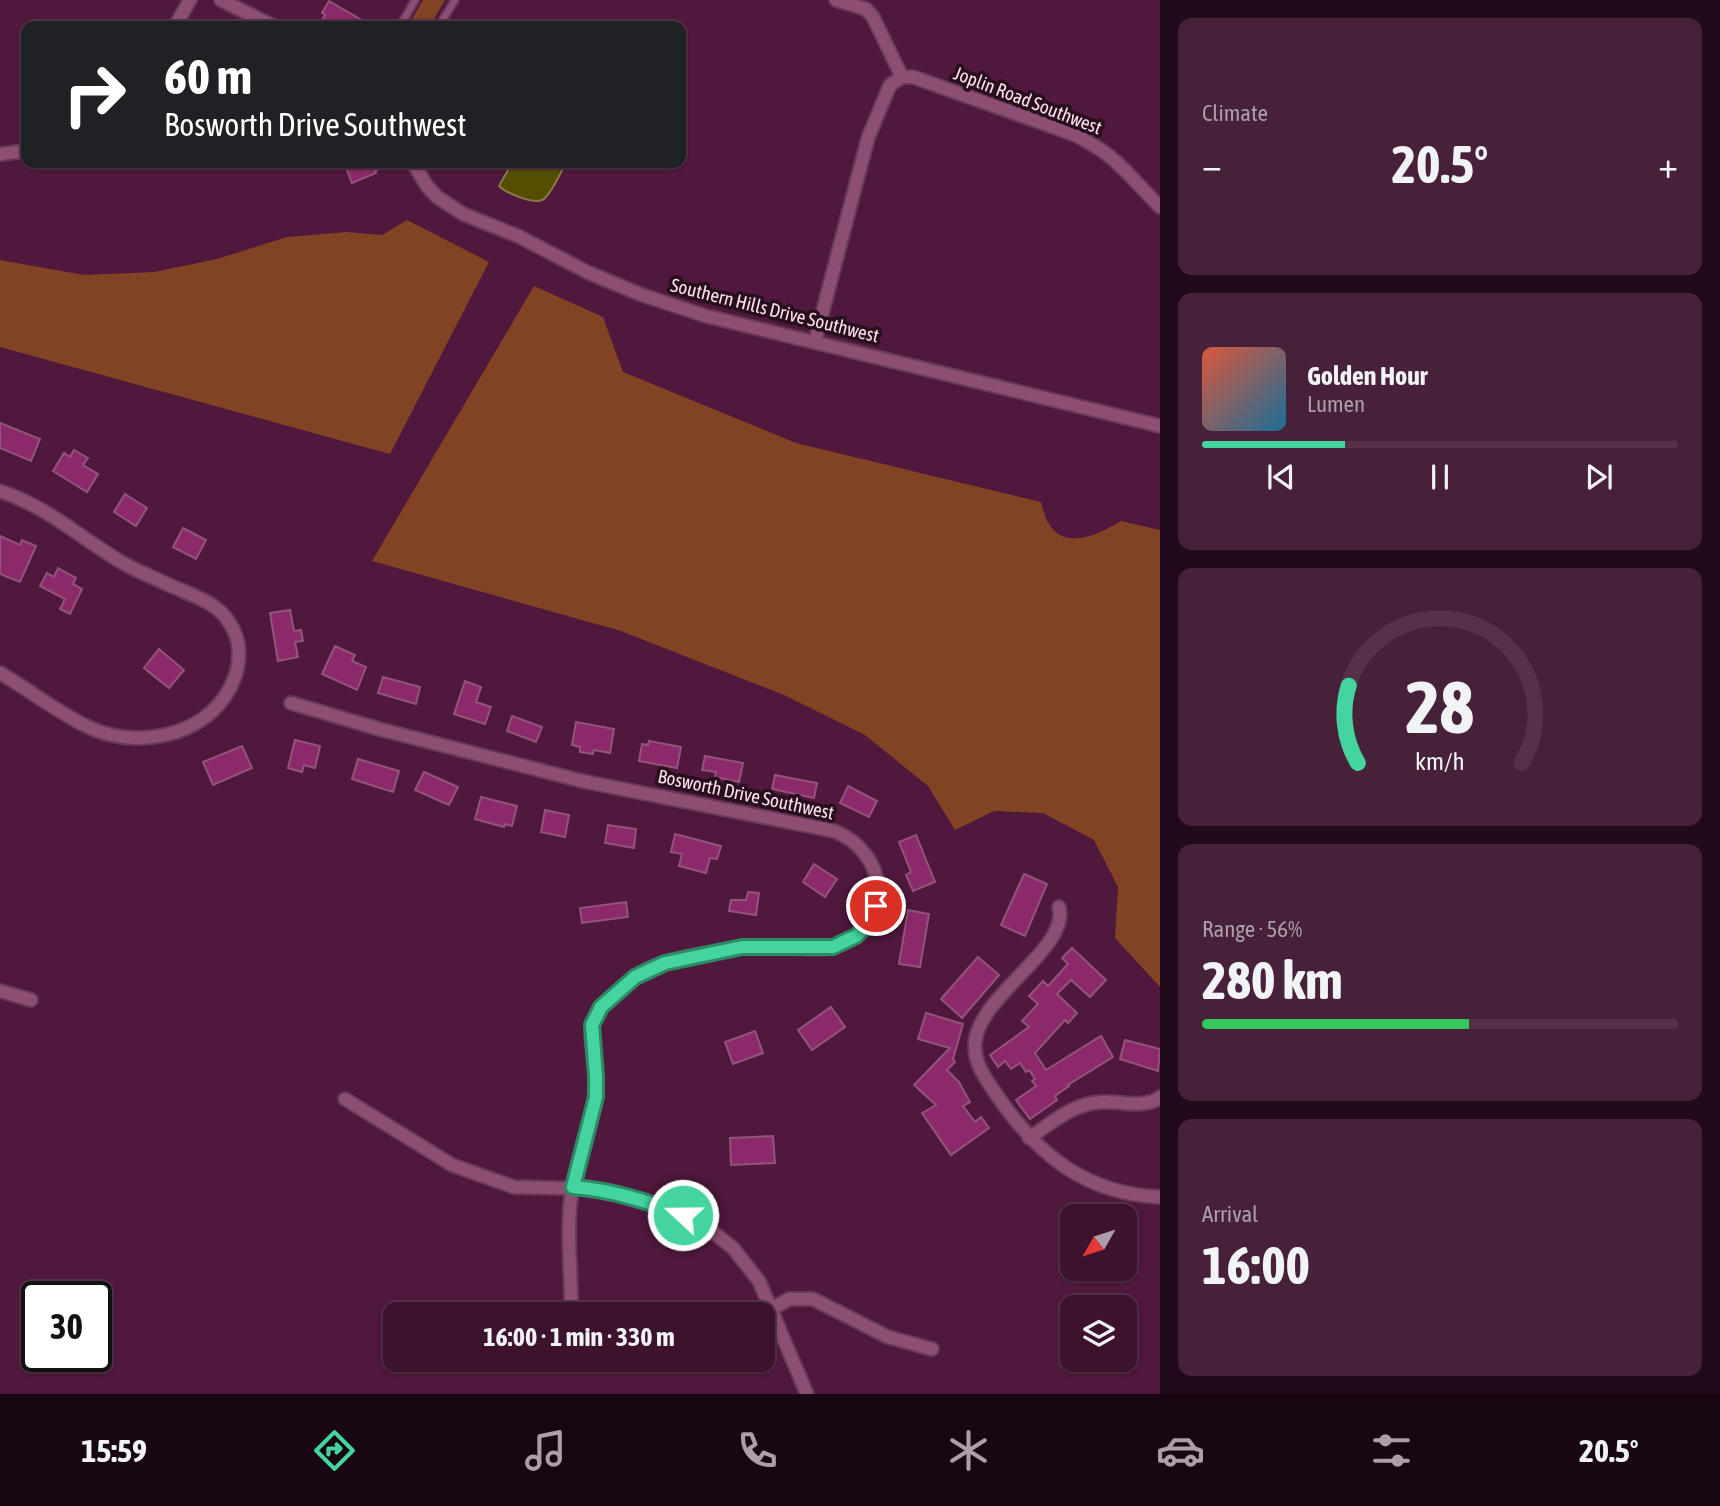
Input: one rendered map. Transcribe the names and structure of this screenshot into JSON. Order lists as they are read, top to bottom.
{
  "streets": {
    "street": ["Joplin Road Southwest", "Southern Hills Drive Southwest", "Bosworth Drive Southwest"]
  },
  "north": "bottom left",
  "page": {
    "tile": [
      "Climate",
      ["Range · 56%", "280 km"],
      ["Arrival", "16:00"]
    ],
    "turn": ["60 m", "Bosworth Drive Southwest"],
    "heat": ["−", "20.5°", "+"],
    "song": ["Golden Hour", "Lumen"],
    "limit": "30",
    "trip": "16:00 · 1 min · 330 m",
    "tabs": ["15:59", "20.5°"],
    "gauge": ["28", "km/h"]
  }
}
